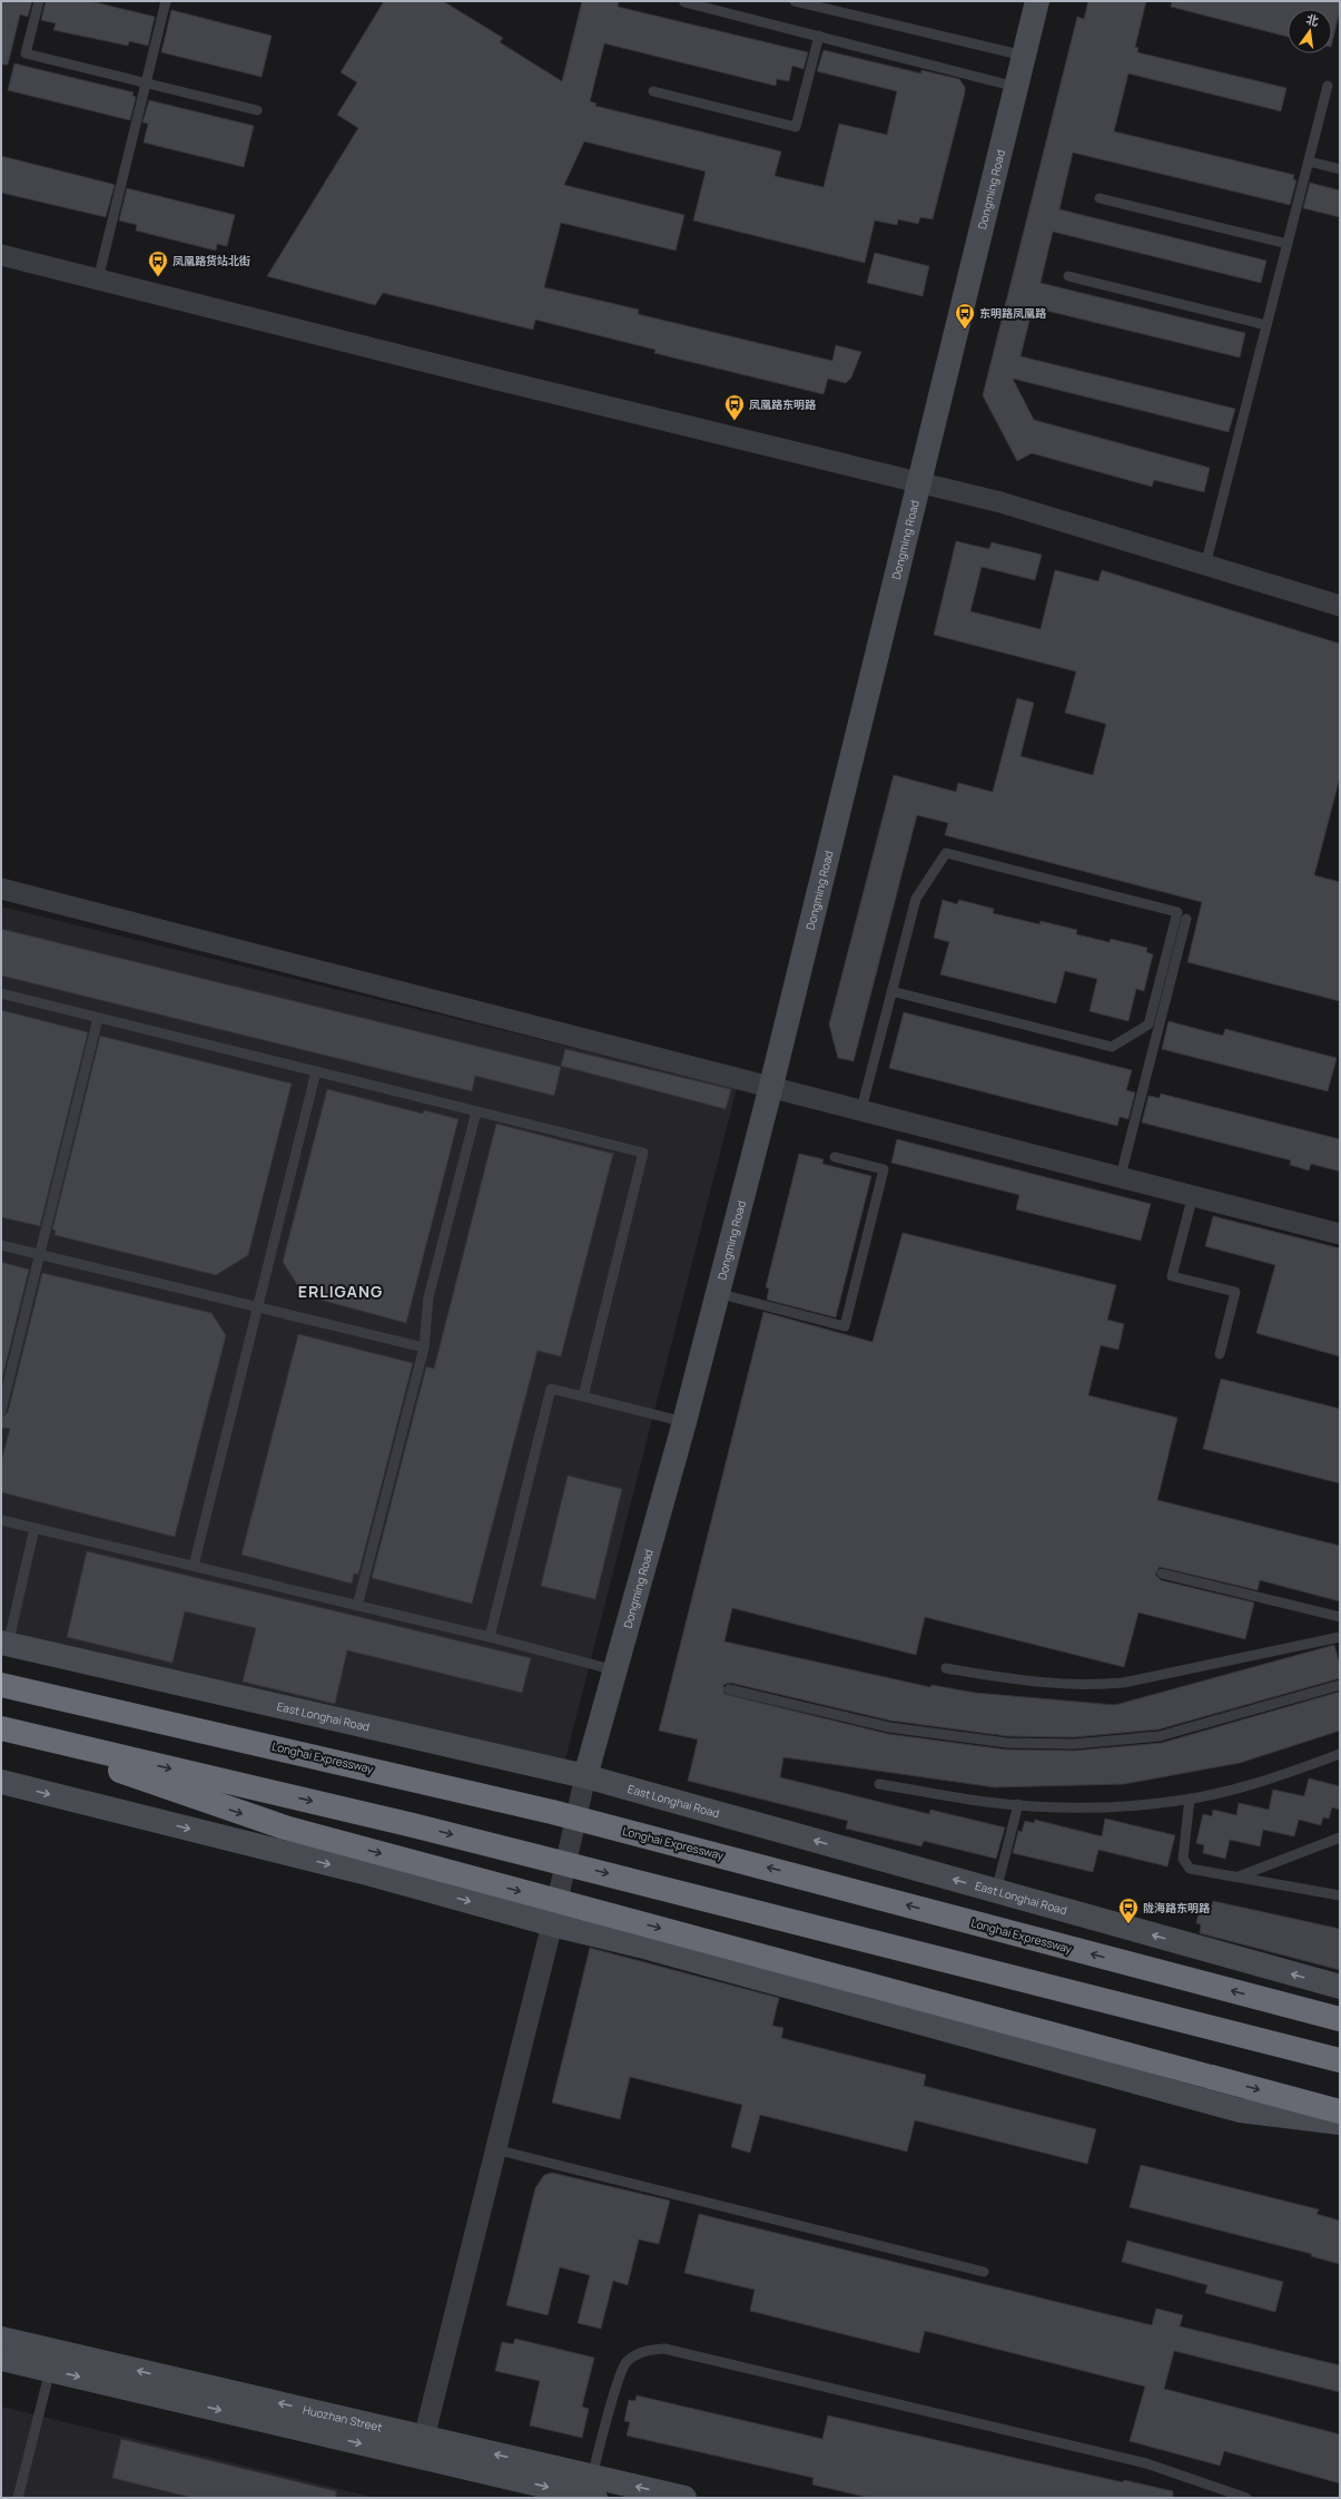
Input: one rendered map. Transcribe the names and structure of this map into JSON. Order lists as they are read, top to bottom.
{
  "streets": {
    "highway": ["Longhai Expressway"],
    "street": ["Dongming Road", "East Longhai Road", "Huozhan Street"]
  },
  "crossings": [
    ["Dongming Road", "East Longhai Road"]
  ],
  "districts": ["ERLIGANG"],
  "places": {
    "bus stop": [
      "凤凰路货站北街",
      "东明路凤凰路",
      "凤凰路东明路",
      "陇海路东明路"
    ]
  },
  "north": "top"
}
